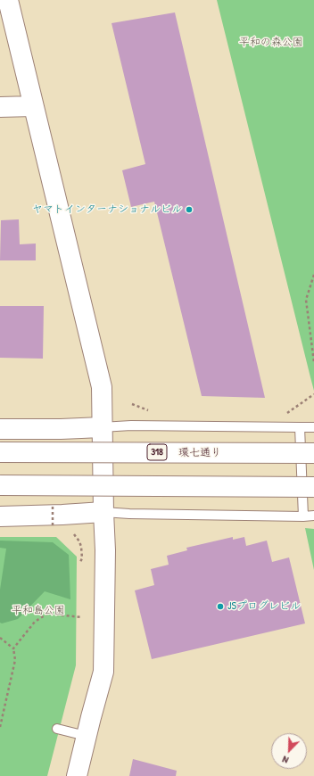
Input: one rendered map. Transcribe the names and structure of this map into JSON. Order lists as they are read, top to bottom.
{
  "streets": {
    "main road": ["318", "環七通り"]
  },
  "parks": ["平和の森公園", "平和島公園"],
  "places": ["ヤマトインターナショナルビル", "JSプログレビル"],
  "north": "bottom left"
}
